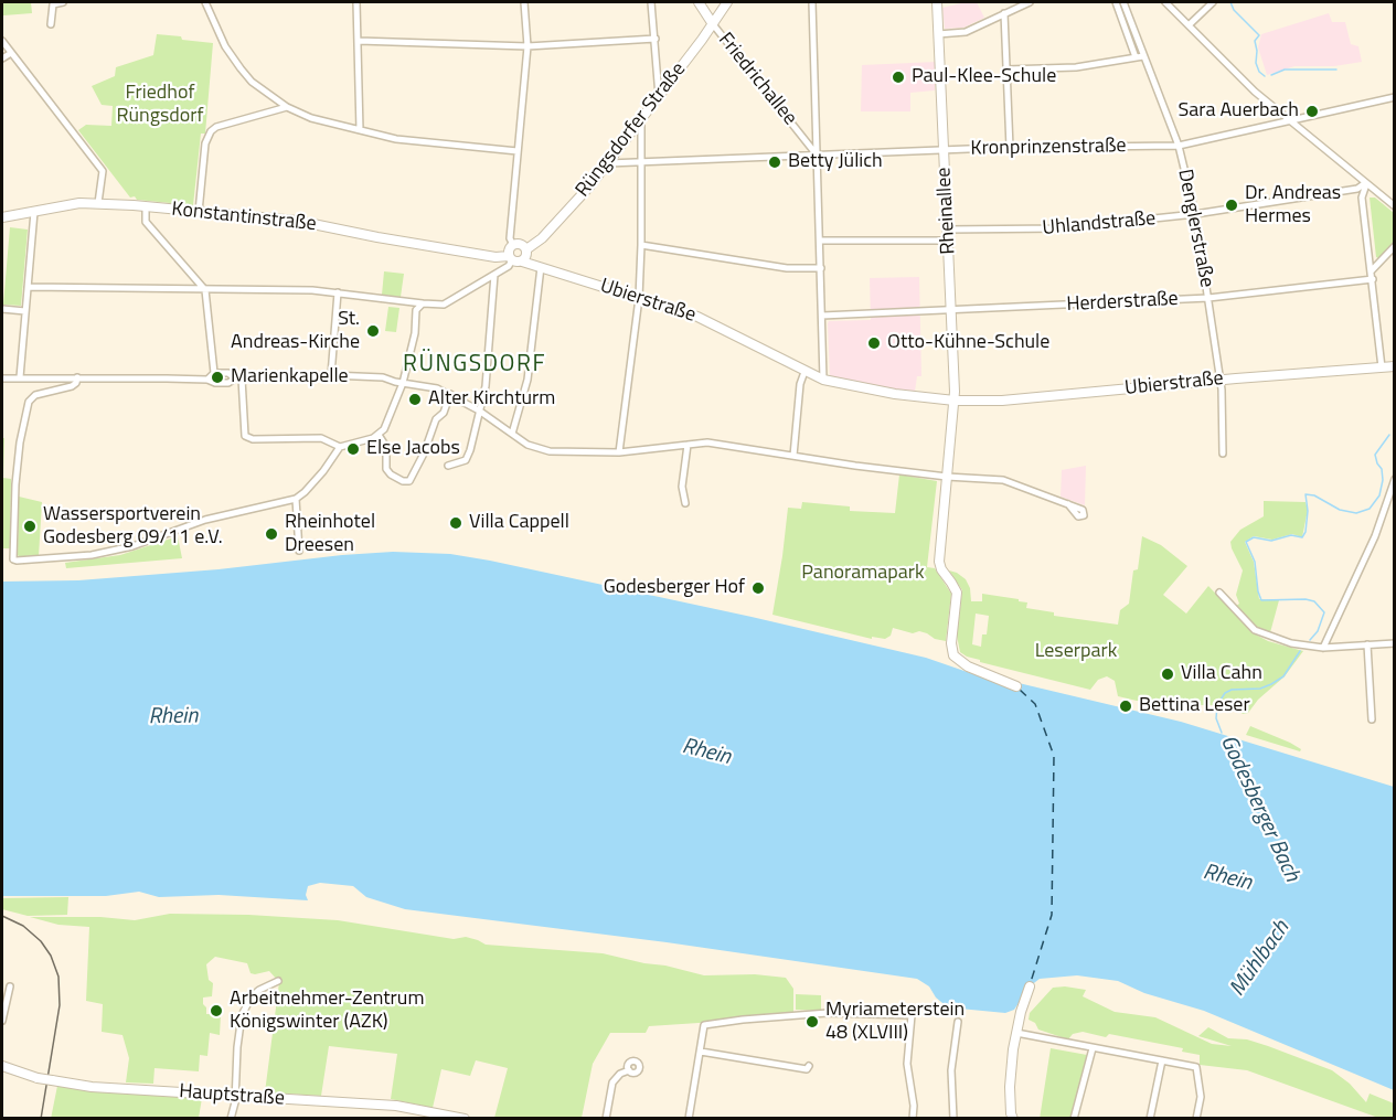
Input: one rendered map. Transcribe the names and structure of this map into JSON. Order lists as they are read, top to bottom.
{
  "streets": {
    "main road": [
      "Friedrichallee",
      "Rüngsdorfer Straße",
      "Rheinallee",
      "Konstantinstraße",
      "Ubierstraße",
      "Hauptstraße"
    ],
    "street": [
      "Kronprinzenstraße",
      "Uhlandstraße",
      "Denglerstraße",
      "Herderstraße"
    ]
  },
  "crossings": [
    ["Friedrichallee", "Rüngsdorfer Straße"],
    ["Friedrichallee", "Kronprinzenstraße"],
    ["Rüngsdorfer Straße", "Kronprinzenstraße"],
    ["Rüngsdorfer Straße", "Konstantinstraße"],
    ["Rüngsdorfer Straße", "Ubierstraße"],
    ["Kronprinzenstraße", "Rheinallee"],
    ["Kronprinzenstraße", "Denglerstraße"],
    ["Rheinallee", "Uhlandstraße"],
    ["Rheinallee", "Ubierstraße"],
    ["Rheinallee", "Herderstraße"],
    ["Konstantinstraße", "Ubierstraße"],
    ["Uhlandstraße", "Denglerstraße"],
    ["Denglerstraße", "Ubierstraße"],
    ["Denglerstraße", "Herderstraße"]
  ],
  "districts": ["RÜNGSDORF"],
  "water": ["Rhein", "Godesberger Bach", "Mühlbach"],
  "parks": ["Friedhof Rüngsdorf", "Panoramapark", "Leserpark"],
  "places": [
    "Paul-Klee-Schule",
    "Sara Auerbach",
    "Betty Jülich",
    "Dr. Andreas Hermes",
    "St. Andreas-Kirche",
    "Otto-Kühne-Schule",
    "Marienkapelle",
    "Alter Kirchturm",
    "Else Jacobs",
    "Villa Cappell",
    "Wassersportverein Godesberg 09/11 e.V.",
    "Rheinhotel Dreesen",
    "Godesberger Hof",
    "Villa Cahn",
    "Bettina Leser",
    "Arbeitnehmer-Zentrum Königswinter (AZK)",
    "Myriameterstein 48 (XLVIII)"
  ]
}
